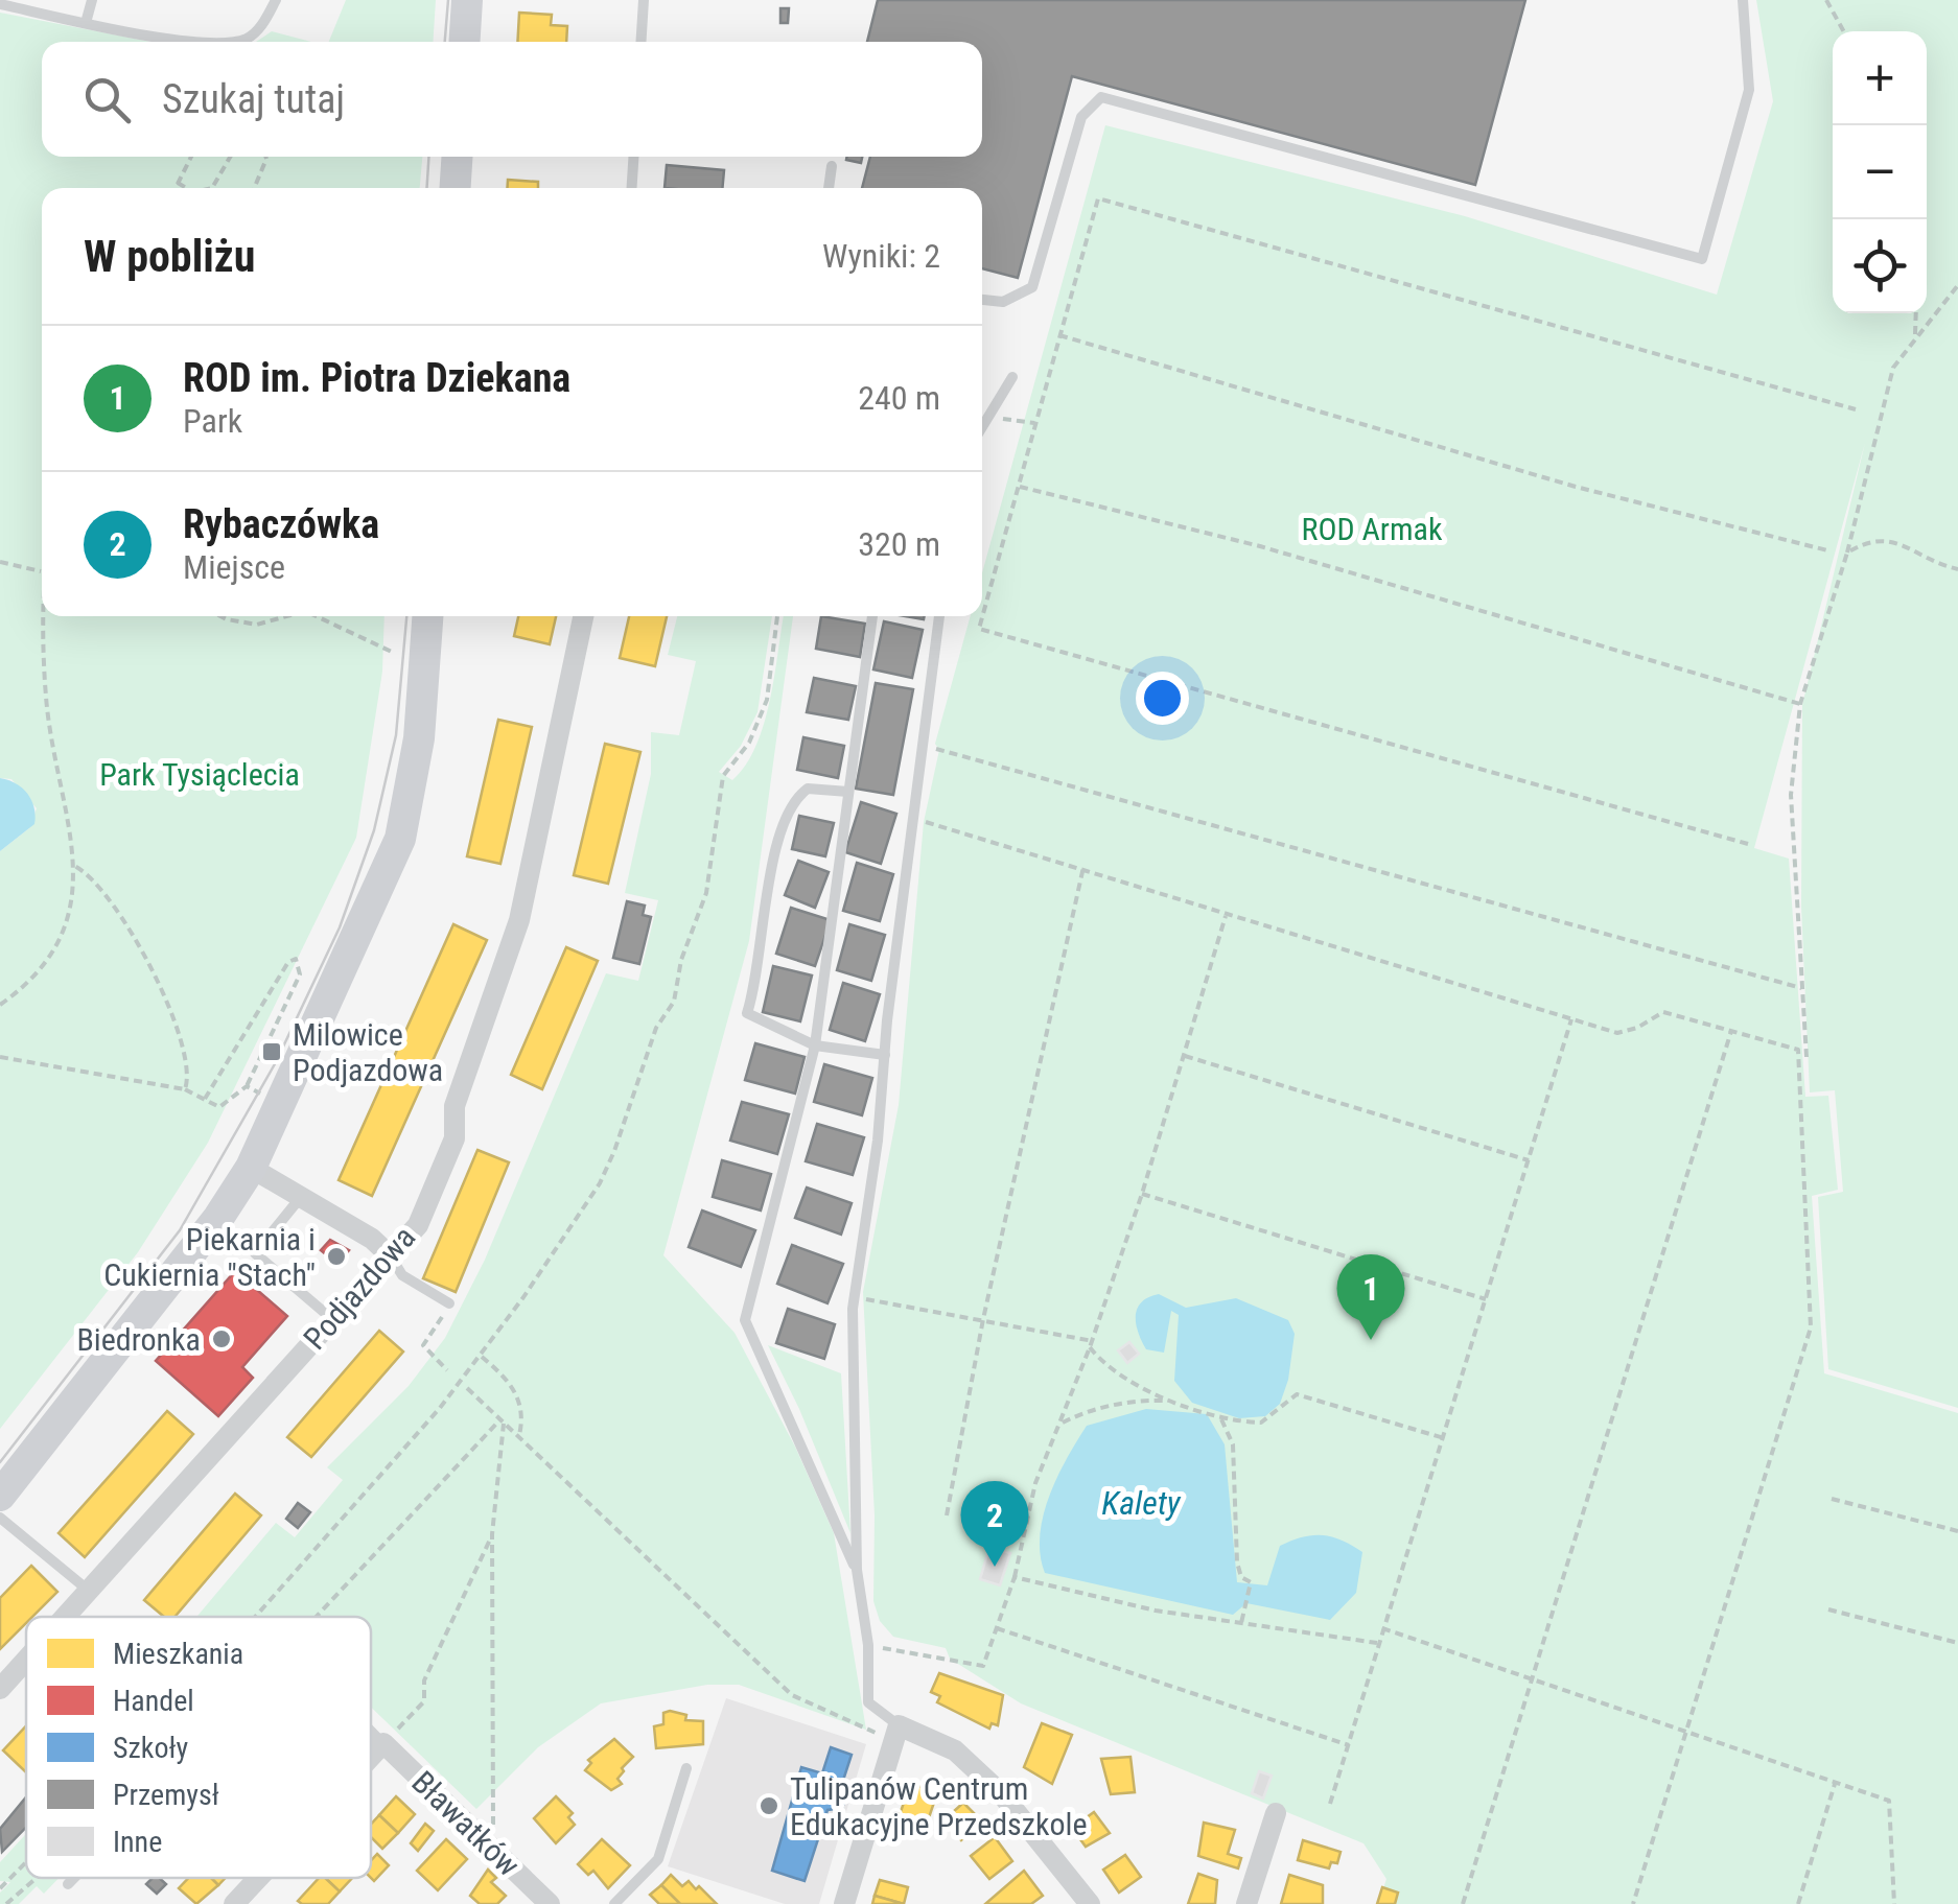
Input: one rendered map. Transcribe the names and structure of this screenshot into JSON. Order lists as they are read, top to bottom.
{
  "streets": {
    "street": ["Podjazdowa", "Bławatków"]
  },
  "water": ["Kalety"],
  "parks": ["ROD Armak", "Park Tysiąclecia"],
  "places": {
    "transit": ["Milowice Podjazdowa"],
    "other": ["Piekarnia i Cukiernia \"Stach\"", "Biedronka", "Tulipanów Centrum Edukacyjne Przedszkole"]
  },
  "legend": [
    "Mieszkania",
    "Handel",
    "Szkoły",
    "Przemysł",
    "Inne"
  ],
  "page": {
    "map_buttons": ["+", "−"],
    "search": "Szukaj tutaj",
    "heading": ["W pobliżu", "Wyniki: 2"],
    "list": [
      {
        "mark": "1",
        "name": "ROD im. Piotra Dziekana",
        "note": "Park",
        "value": "240 m"
      },
      {
        "mark": "2",
        "name": "Rybaczówka",
        "note": "Miejsce",
        "value": "320 m"
      }
    ],
    "pins": ["1", "2"]
  }
}
